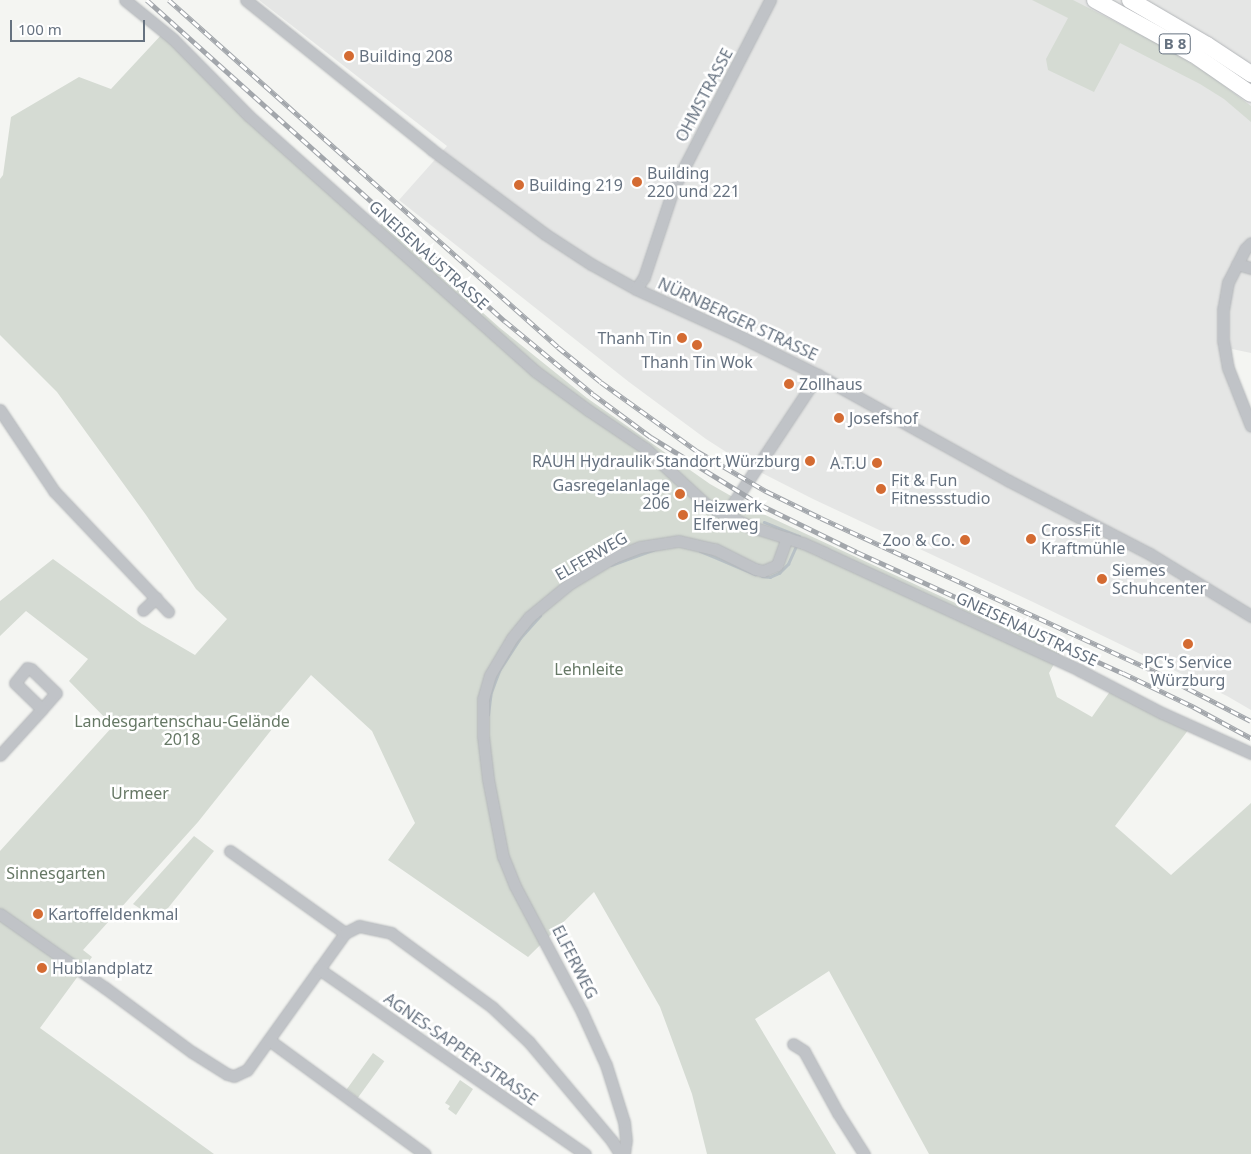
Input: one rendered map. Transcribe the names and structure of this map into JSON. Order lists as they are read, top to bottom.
{
  "streets": {
    "highway": ["B 8"],
    "street": [
      "OHMSTRASSE",
      "GNEISENAUSTRASSE",
      "NÜRNBERGER STRASSE",
      "ELFERWEG",
      "AGNES-SAPPER-STRASSE"
    ]
  },
  "crossings": [
    ["OHMSTRASSE", "NÜRNBERGER STRASSE"],
    ["GNEISENAUSTRASSE", "ELFERWEG"]
  ],
  "parks": [
    "Lehnleite",
    "Landesgartenschau-Gelände 2018",
    "Urmeer",
    "Sinnesgarten"
  ],
  "places": [
    "Building 208",
    "Building 220 und 221",
    "Building 219",
    "Thanh Tin",
    "Thanh Tin Wok",
    "Zollhaus",
    "Josefshof",
    "RAUH Hydraulik Standort Würzburg",
    "A.T.U",
    "Fit & Fun Fitnessstudio",
    "Gasregelanlage 206",
    "Heizwerk Elferweg",
    "CrossFit Kraftmühle",
    "Zoo & Co.",
    "Siemes Schuhcenter",
    "PC's Service Würzburg",
    "Kartoffeldenkmal",
    "Hublandplatz"
  ],
  "scale_bar": "100 m"
}
